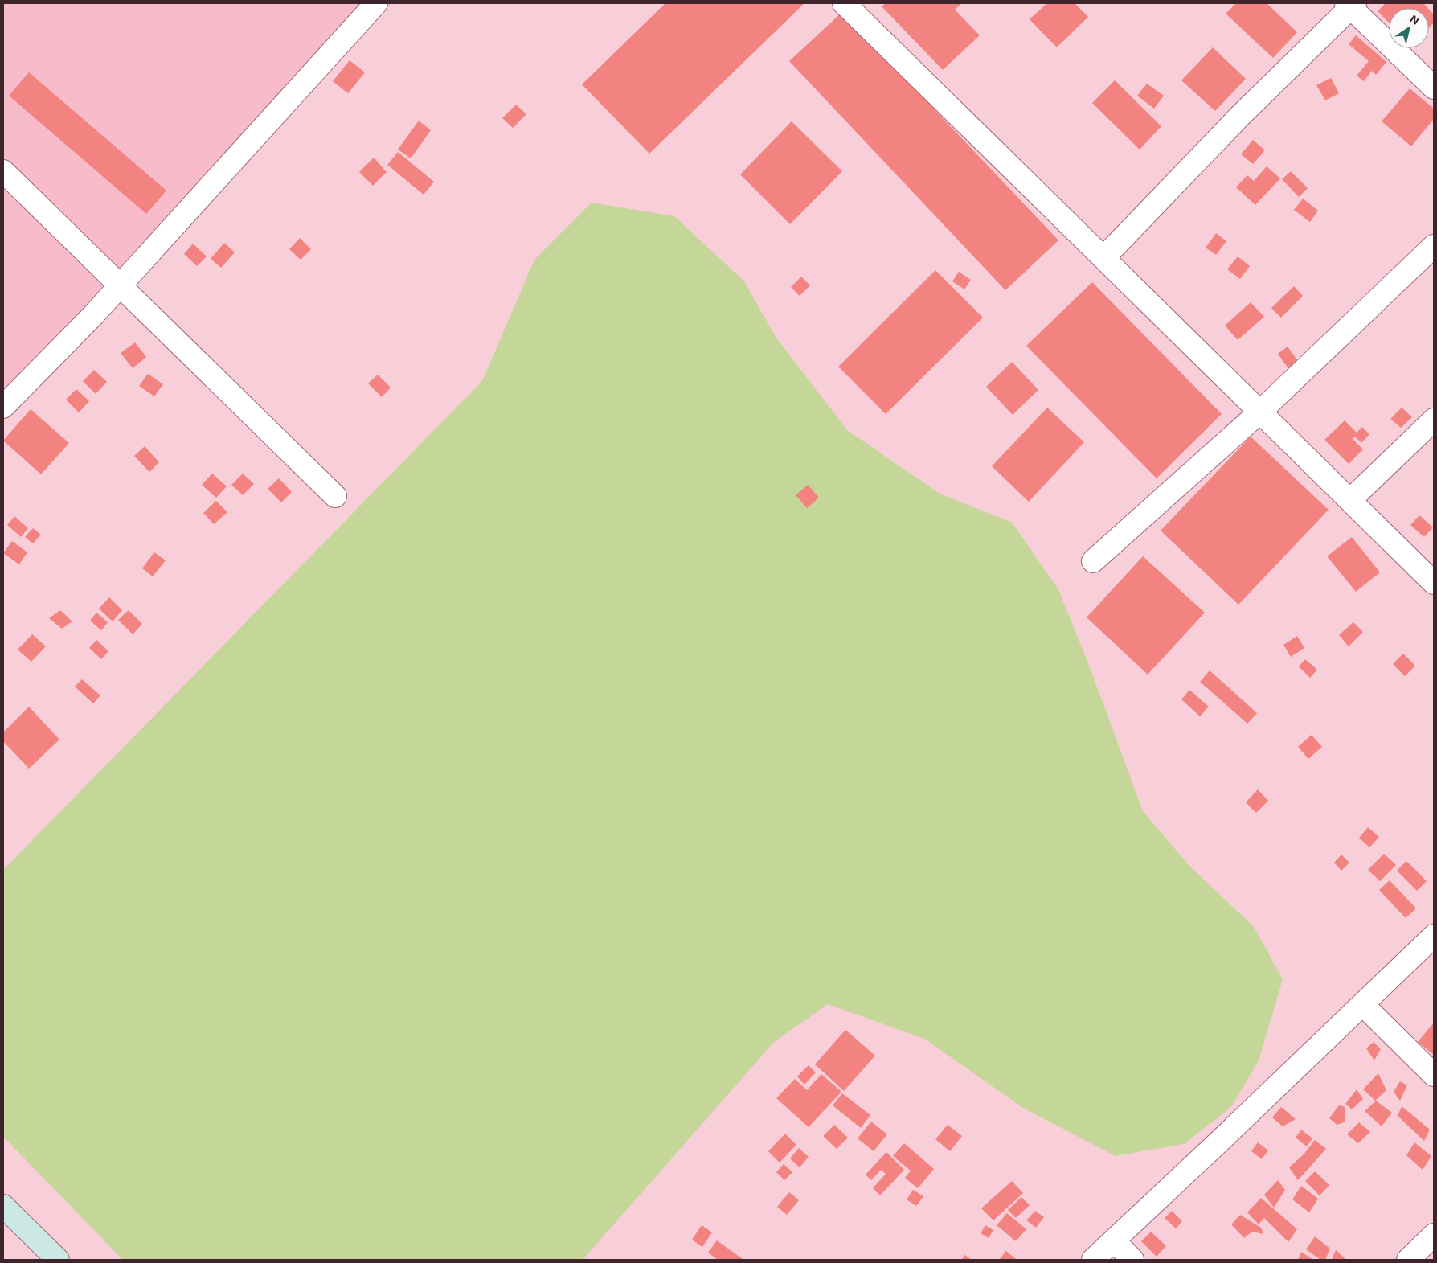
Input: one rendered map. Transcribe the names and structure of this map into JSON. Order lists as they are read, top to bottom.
{
  "north": "top right"
}
